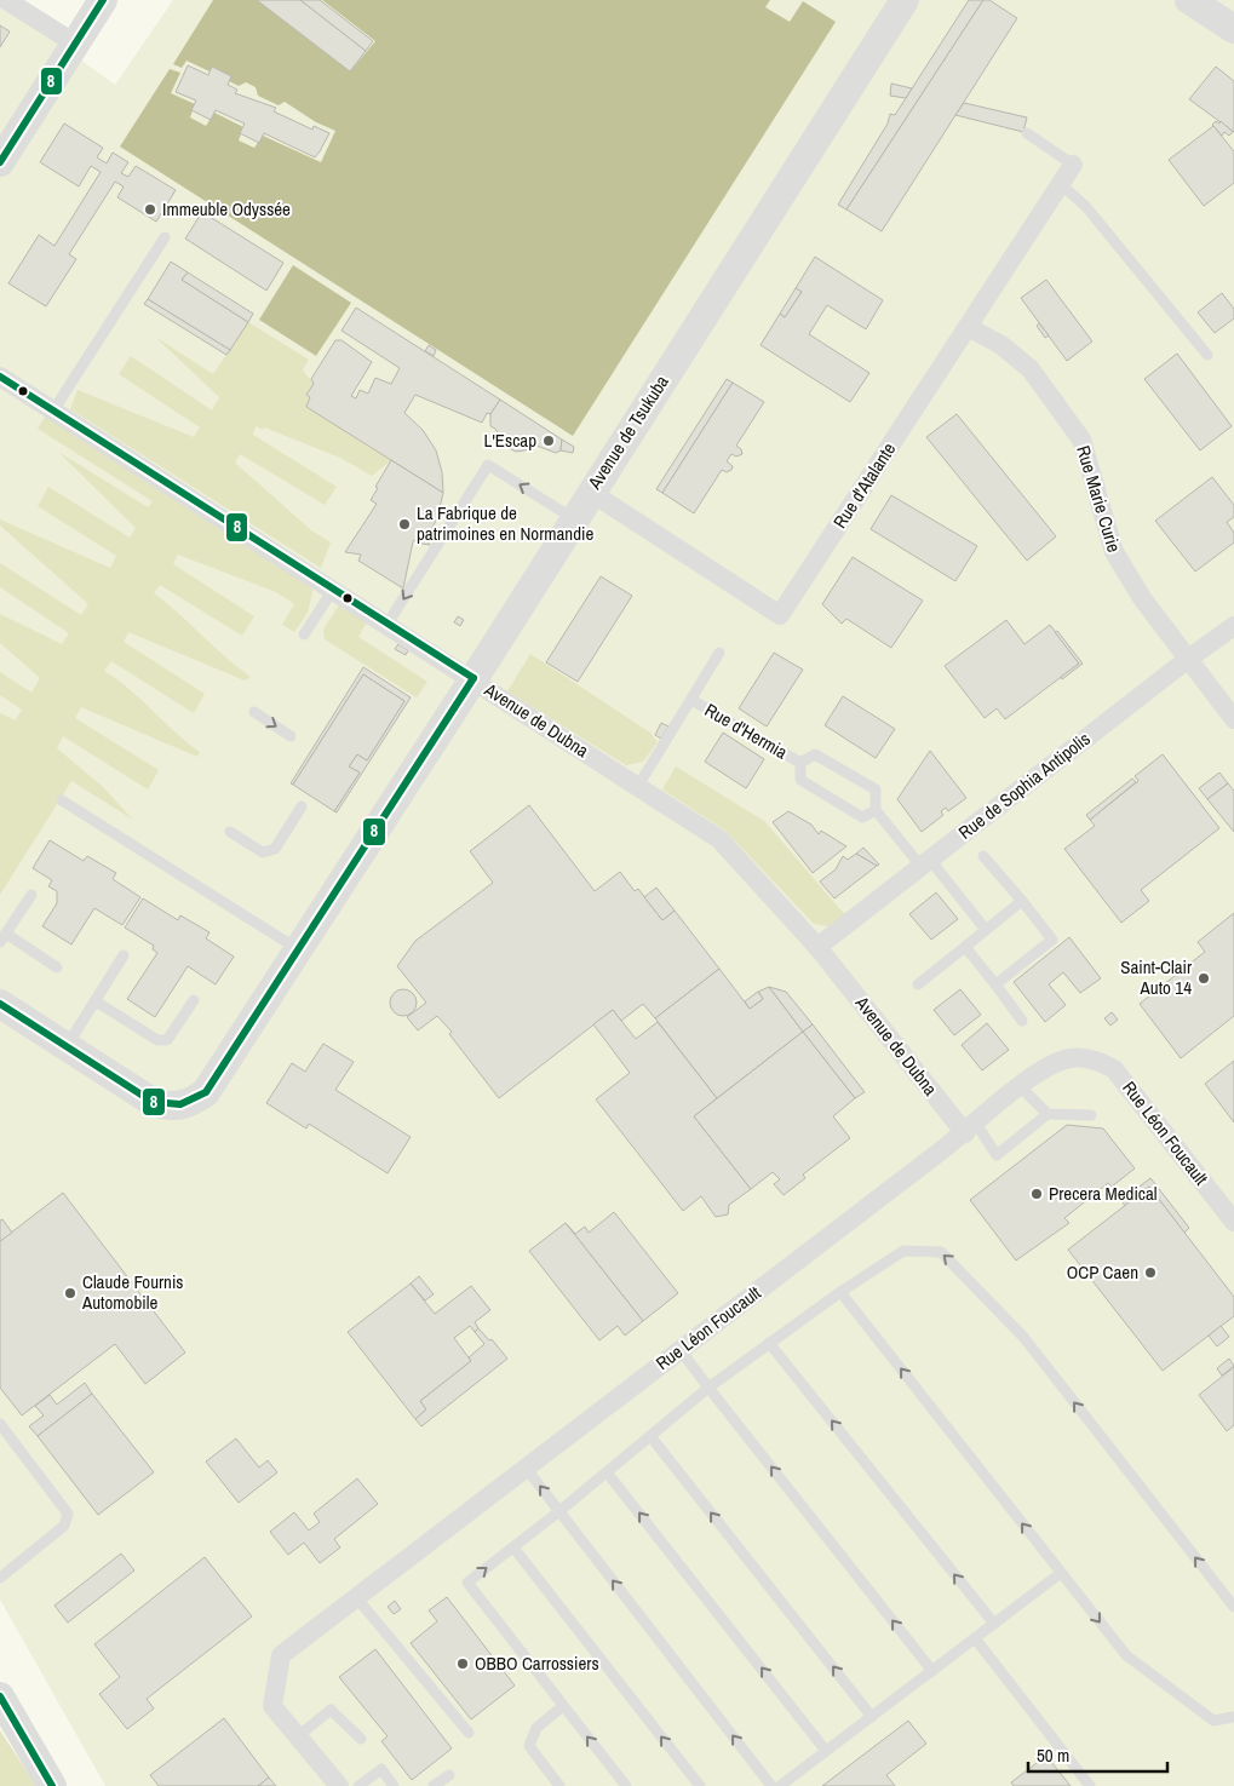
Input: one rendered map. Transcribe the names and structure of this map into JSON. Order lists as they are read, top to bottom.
{
  "streets": {
    "street": [
      "Avenue de Tsukuba",
      "Rue d'Atalante",
      "Rue Marie Curie",
      "Avenue de Dubna",
      "Rue de Sophia Antipolis",
      "Rue Léon Foucault"
    ],
    "lane": ["Rue d'Hermia"]
  },
  "crossings": [
    ["Avenue de Tsukuba", "Rue d'Atalante"],
    ["Avenue de Tsukuba", "Avenue de Dubna"],
    ["Rue d'Atalante", "Rue Marie Curie"],
    ["Rue Marie Curie", "Rue de Sophia Antipolis"],
    ["Avenue de Dubna", "Rue de Sophia Antipolis"],
    ["Avenue de Dubna", "Rue Léon Foucault"],
    ["Rue d'Hermia", "Rue de Sophia Antipolis"]
  ],
  "places": [
    "Immeuble Odyssée",
    "L'Escap",
    "La Fabrique de patrimoines en Normandie",
    "Saint-Clair Auto 14",
    "Precera Medical",
    "OCP Caen",
    "Claude Fournis Automobile",
    "OBBO Carrossiers"
  ],
  "lines": ["transit line 8"],
  "scale_bar": "50 m"
}
